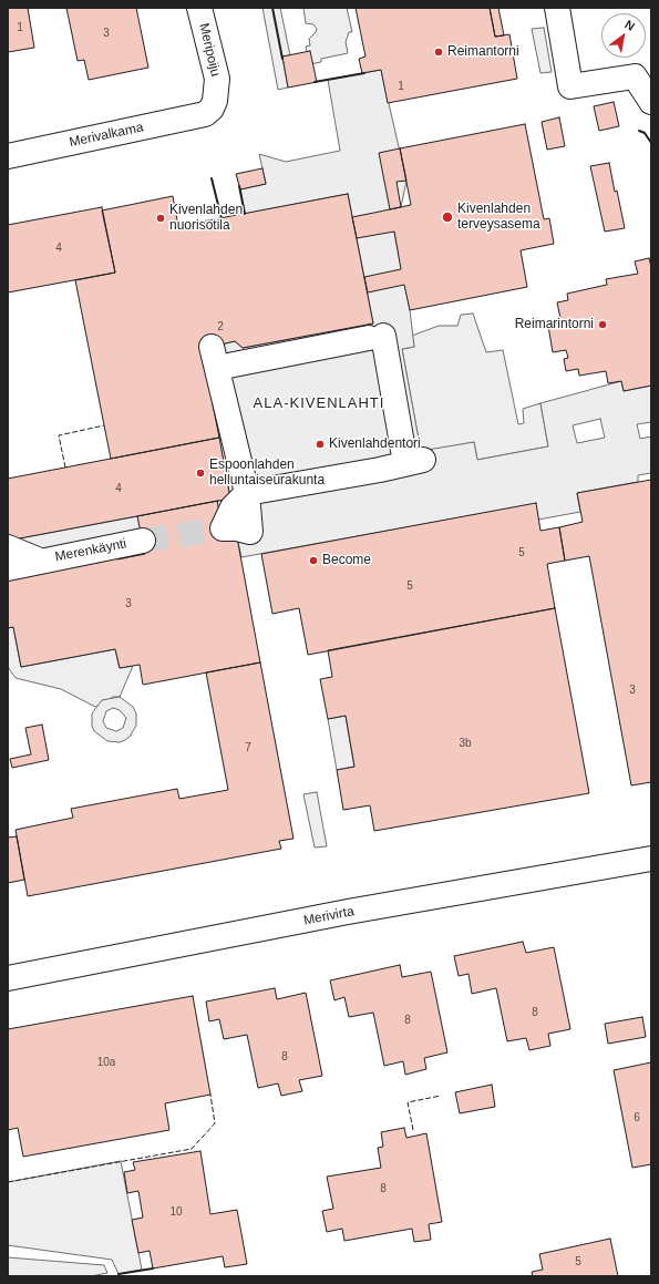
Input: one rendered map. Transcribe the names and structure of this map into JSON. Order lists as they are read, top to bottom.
{
  "streets": {
    "street": [
      "Meripoiju",
      "Merivalkama",
      "Merenkäynti",
      "Merivirta"
    ]
  },
  "crossings": [
    ["Meripoiju", "Merivalkama"]
  ],
  "districts": ["ALA-KIVENLAHTI"],
  "places": [
    "Reimantorni",
    "Kivenlahden terveysasema",
    "Kivenlahden nuorisotila",
    "Reimarintorni",
    "Kivenlahdentori",
    "Espoonlahden helluntaiseurakunta",
    "Become"
  ],
  "house_numbers": [
    "1",
    "3",
    "1",
    "4",
    "2",
    "4",
    "5",
    "5",
    "3",
    "3",
    "3b",
    "7",
    "8",
    "8",
    "8",
    "10a",
    "6",
    "8",
    "10",
    "5"
  ],
  "north": "top right"
}
